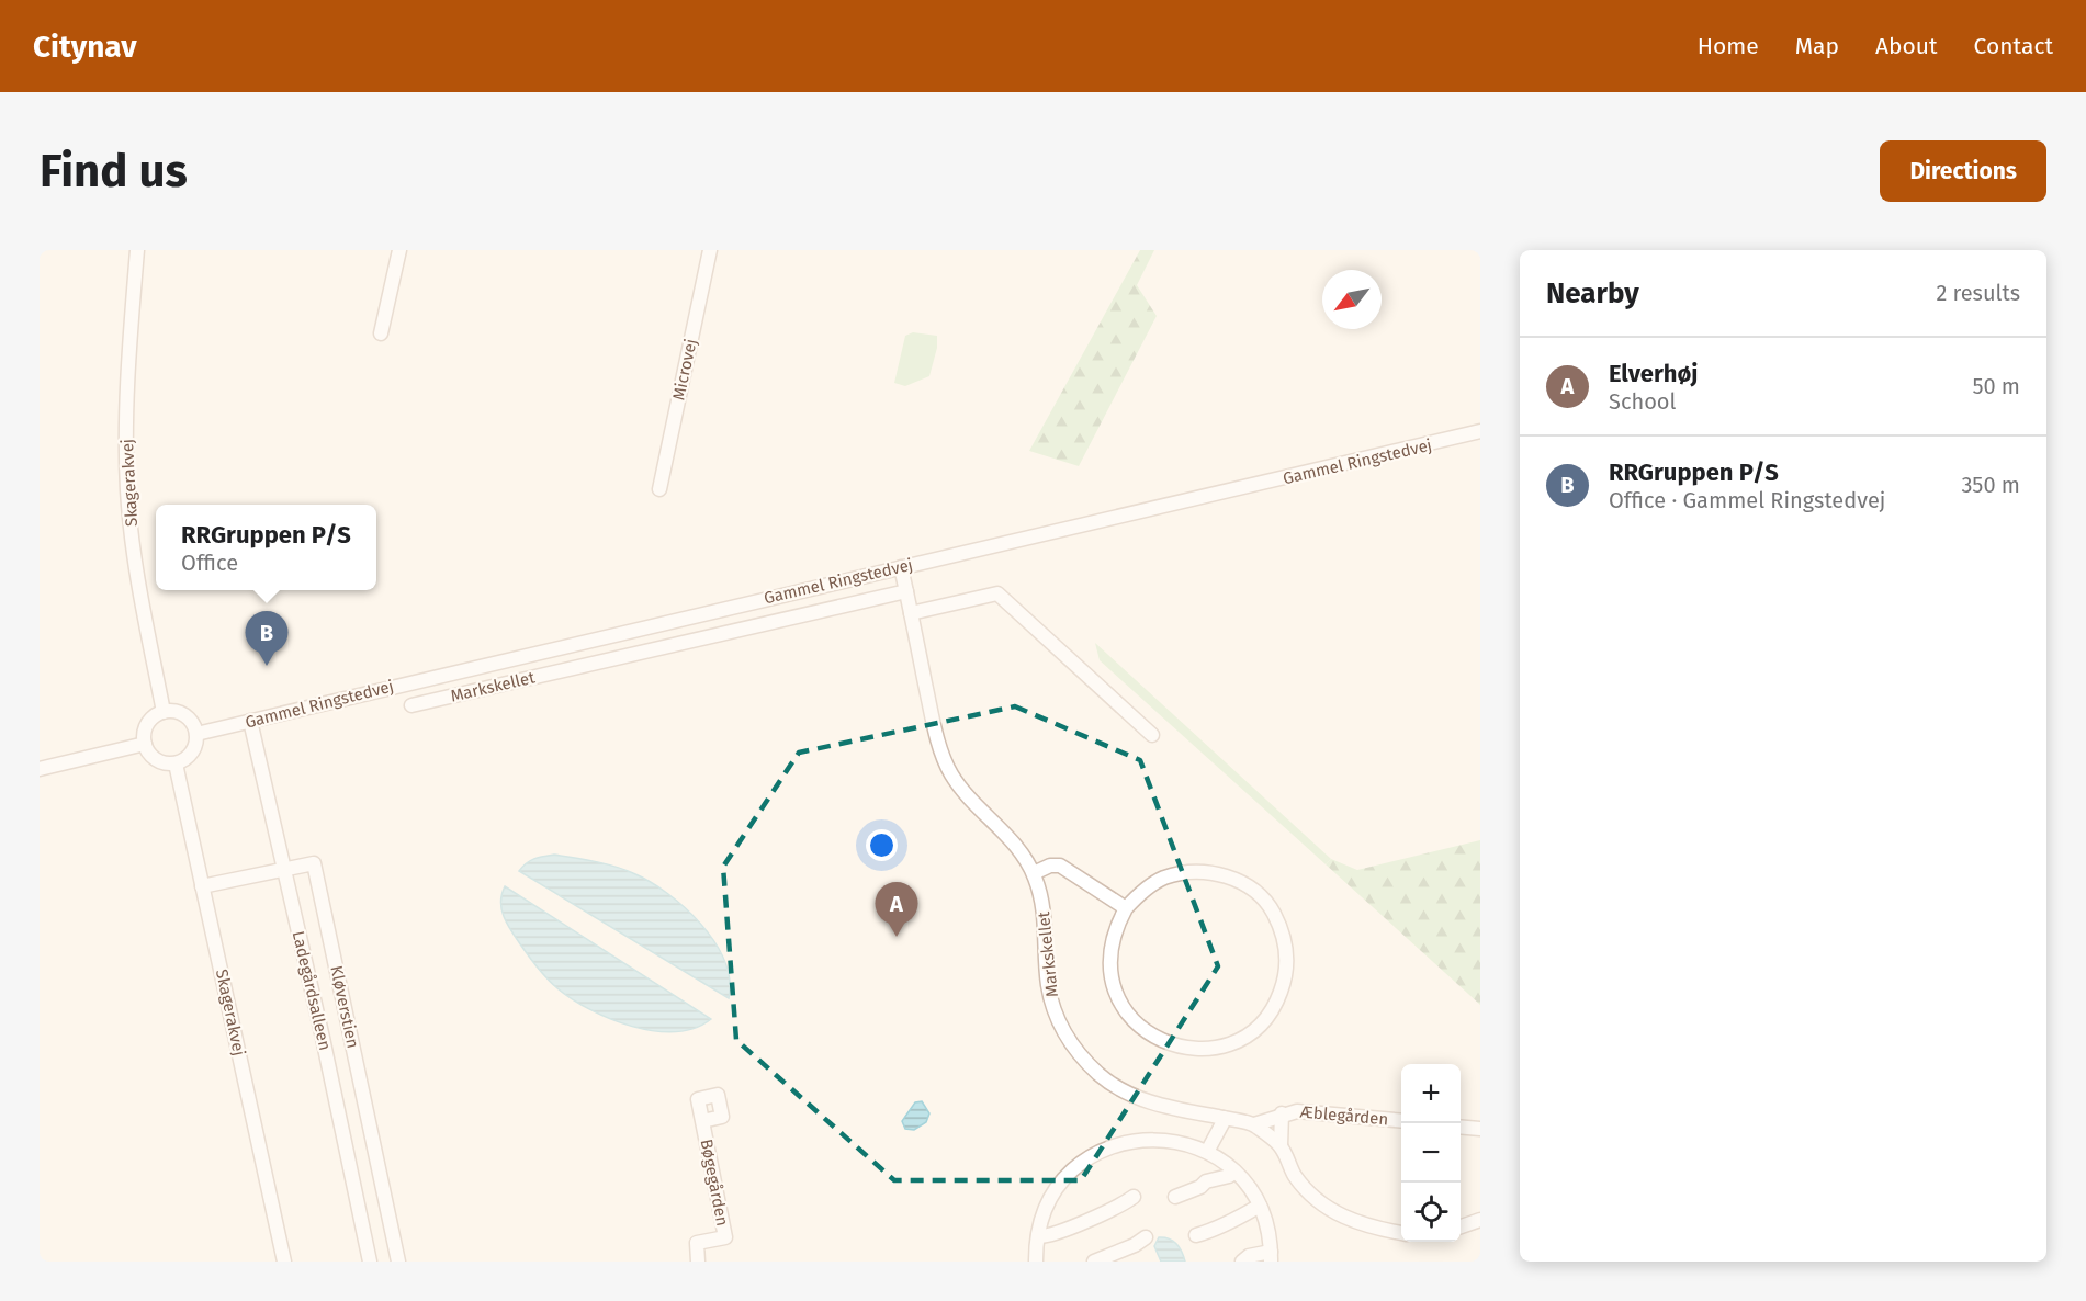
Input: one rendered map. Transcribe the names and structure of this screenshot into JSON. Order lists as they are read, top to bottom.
{
  "streets": {
    "street": [
      "Microvej",
      "Gammel Ringstedvej",
      "Skagerakvej",
      "Markskellet",
      "Ladegårdsalleen",
      "Kløverstien",
      "Æblegården",
      "Bøgegården"
    ]
  },
  "crossings": [
    ["Gammel Ringstedvej", "Skagerakvej"],
    ["Gammel Ringstedvej", "Markskellet"],
    ["Gammel Ringstedvej", "Ladegårdsalleen"],
    ["Skagerakvej", "Kløverstien"],
    ["Markskellet", "Æblegården"],
    ["Ladegårdsalleen", "Kløverstien"]
  ],
  "north": "bottom left",
  "page": {
    "header": "Citynav",
    "nav": [
      "Home",
      "Map",
      "About",
      "Contact"
    ],
    "buttons": "Directions",
    "title": "Find us",
    "heading": ["Nearby", "2 results"],
    "list": [
      {
        "mark": "A",
        "name": "Elverhøj",
        "note": "School",
        "value": "50 m"
      },
      {
        "mark": "B",
        "name": "RRGruppen P/S",
        "note": "Office · Gammel Ringstedvej",
        "value": "350 m"
      }
    ],
    "popup": ["RRGruppen P/S", "Office"],
    "pins": ["B", "A"],
    "map_buttons": ["+", "−"]
  }
}
